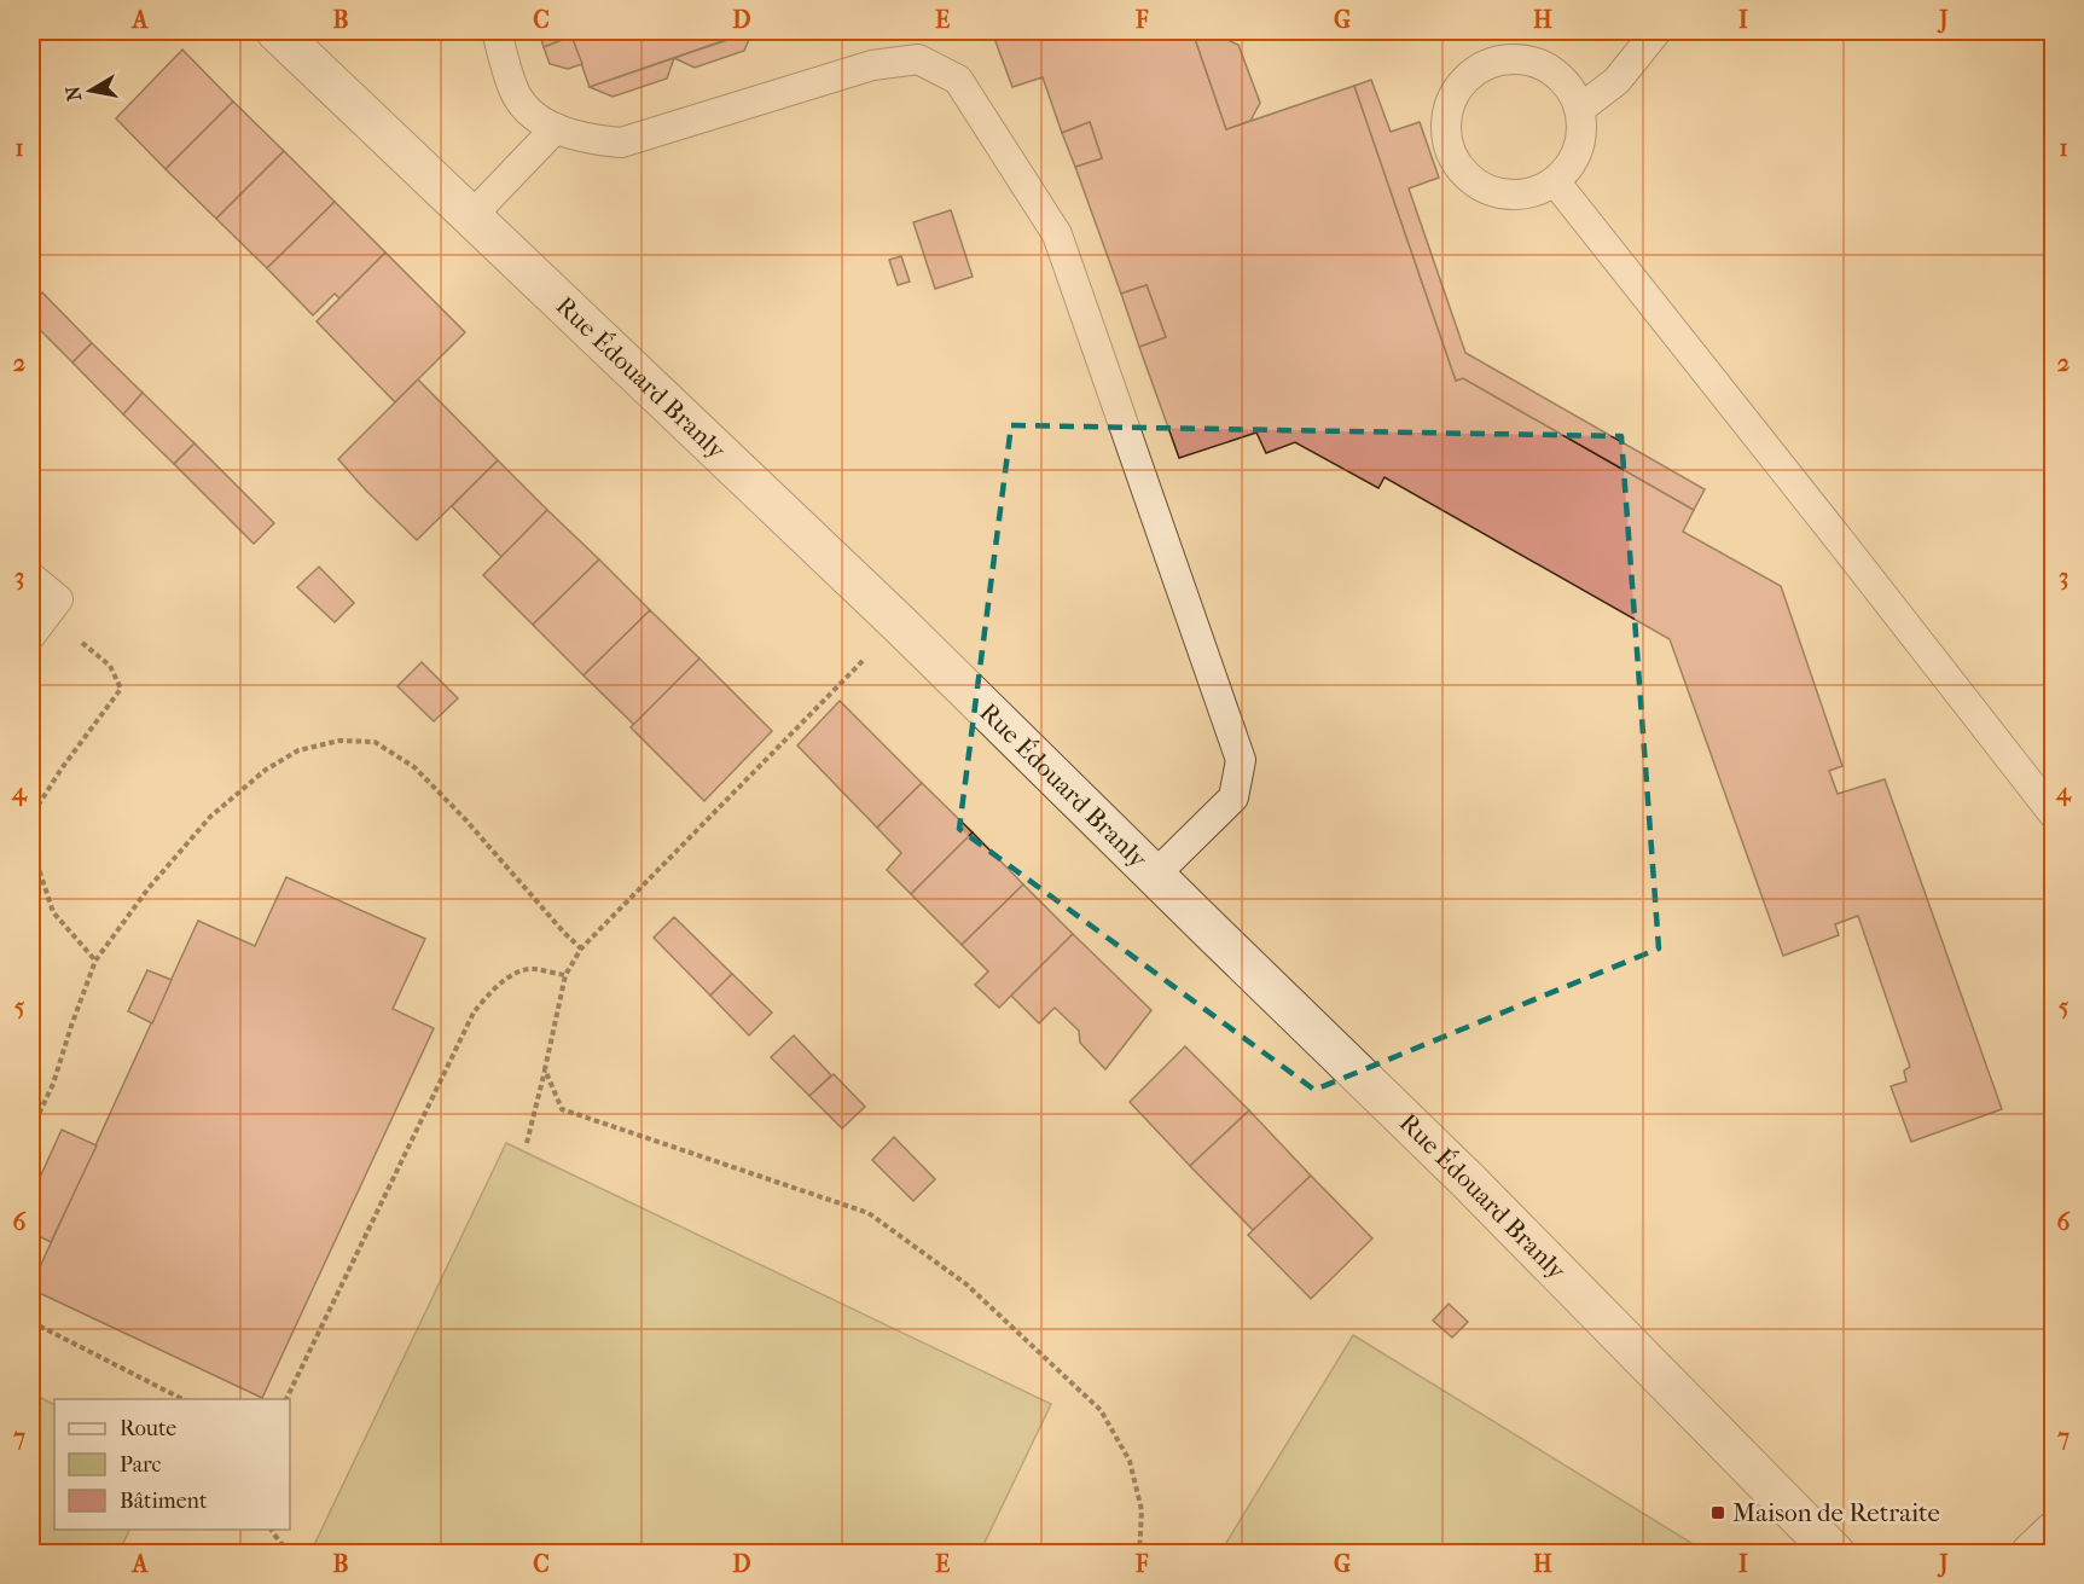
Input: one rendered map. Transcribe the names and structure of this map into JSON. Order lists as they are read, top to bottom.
{
  "streets": {
    "street": ["Rue Édouard Branly"]
  },
  "places": {
    "transit": ["Maison de Retraite"]
  },
  "legend": ["Route", "Parc", "Bâtiment"],
  "north": "left",
  "grid": {
    "columns": [
      "A",
      "B",
      "C",
      "D",
      "E",
      "F",
      "G",
      "H",
      "I",
      "J"
    ],
    "rows": [
      "1",
      "2",
      "3",
      "4",
      "5",
      "6",
      "7"
    ]
  }
}
